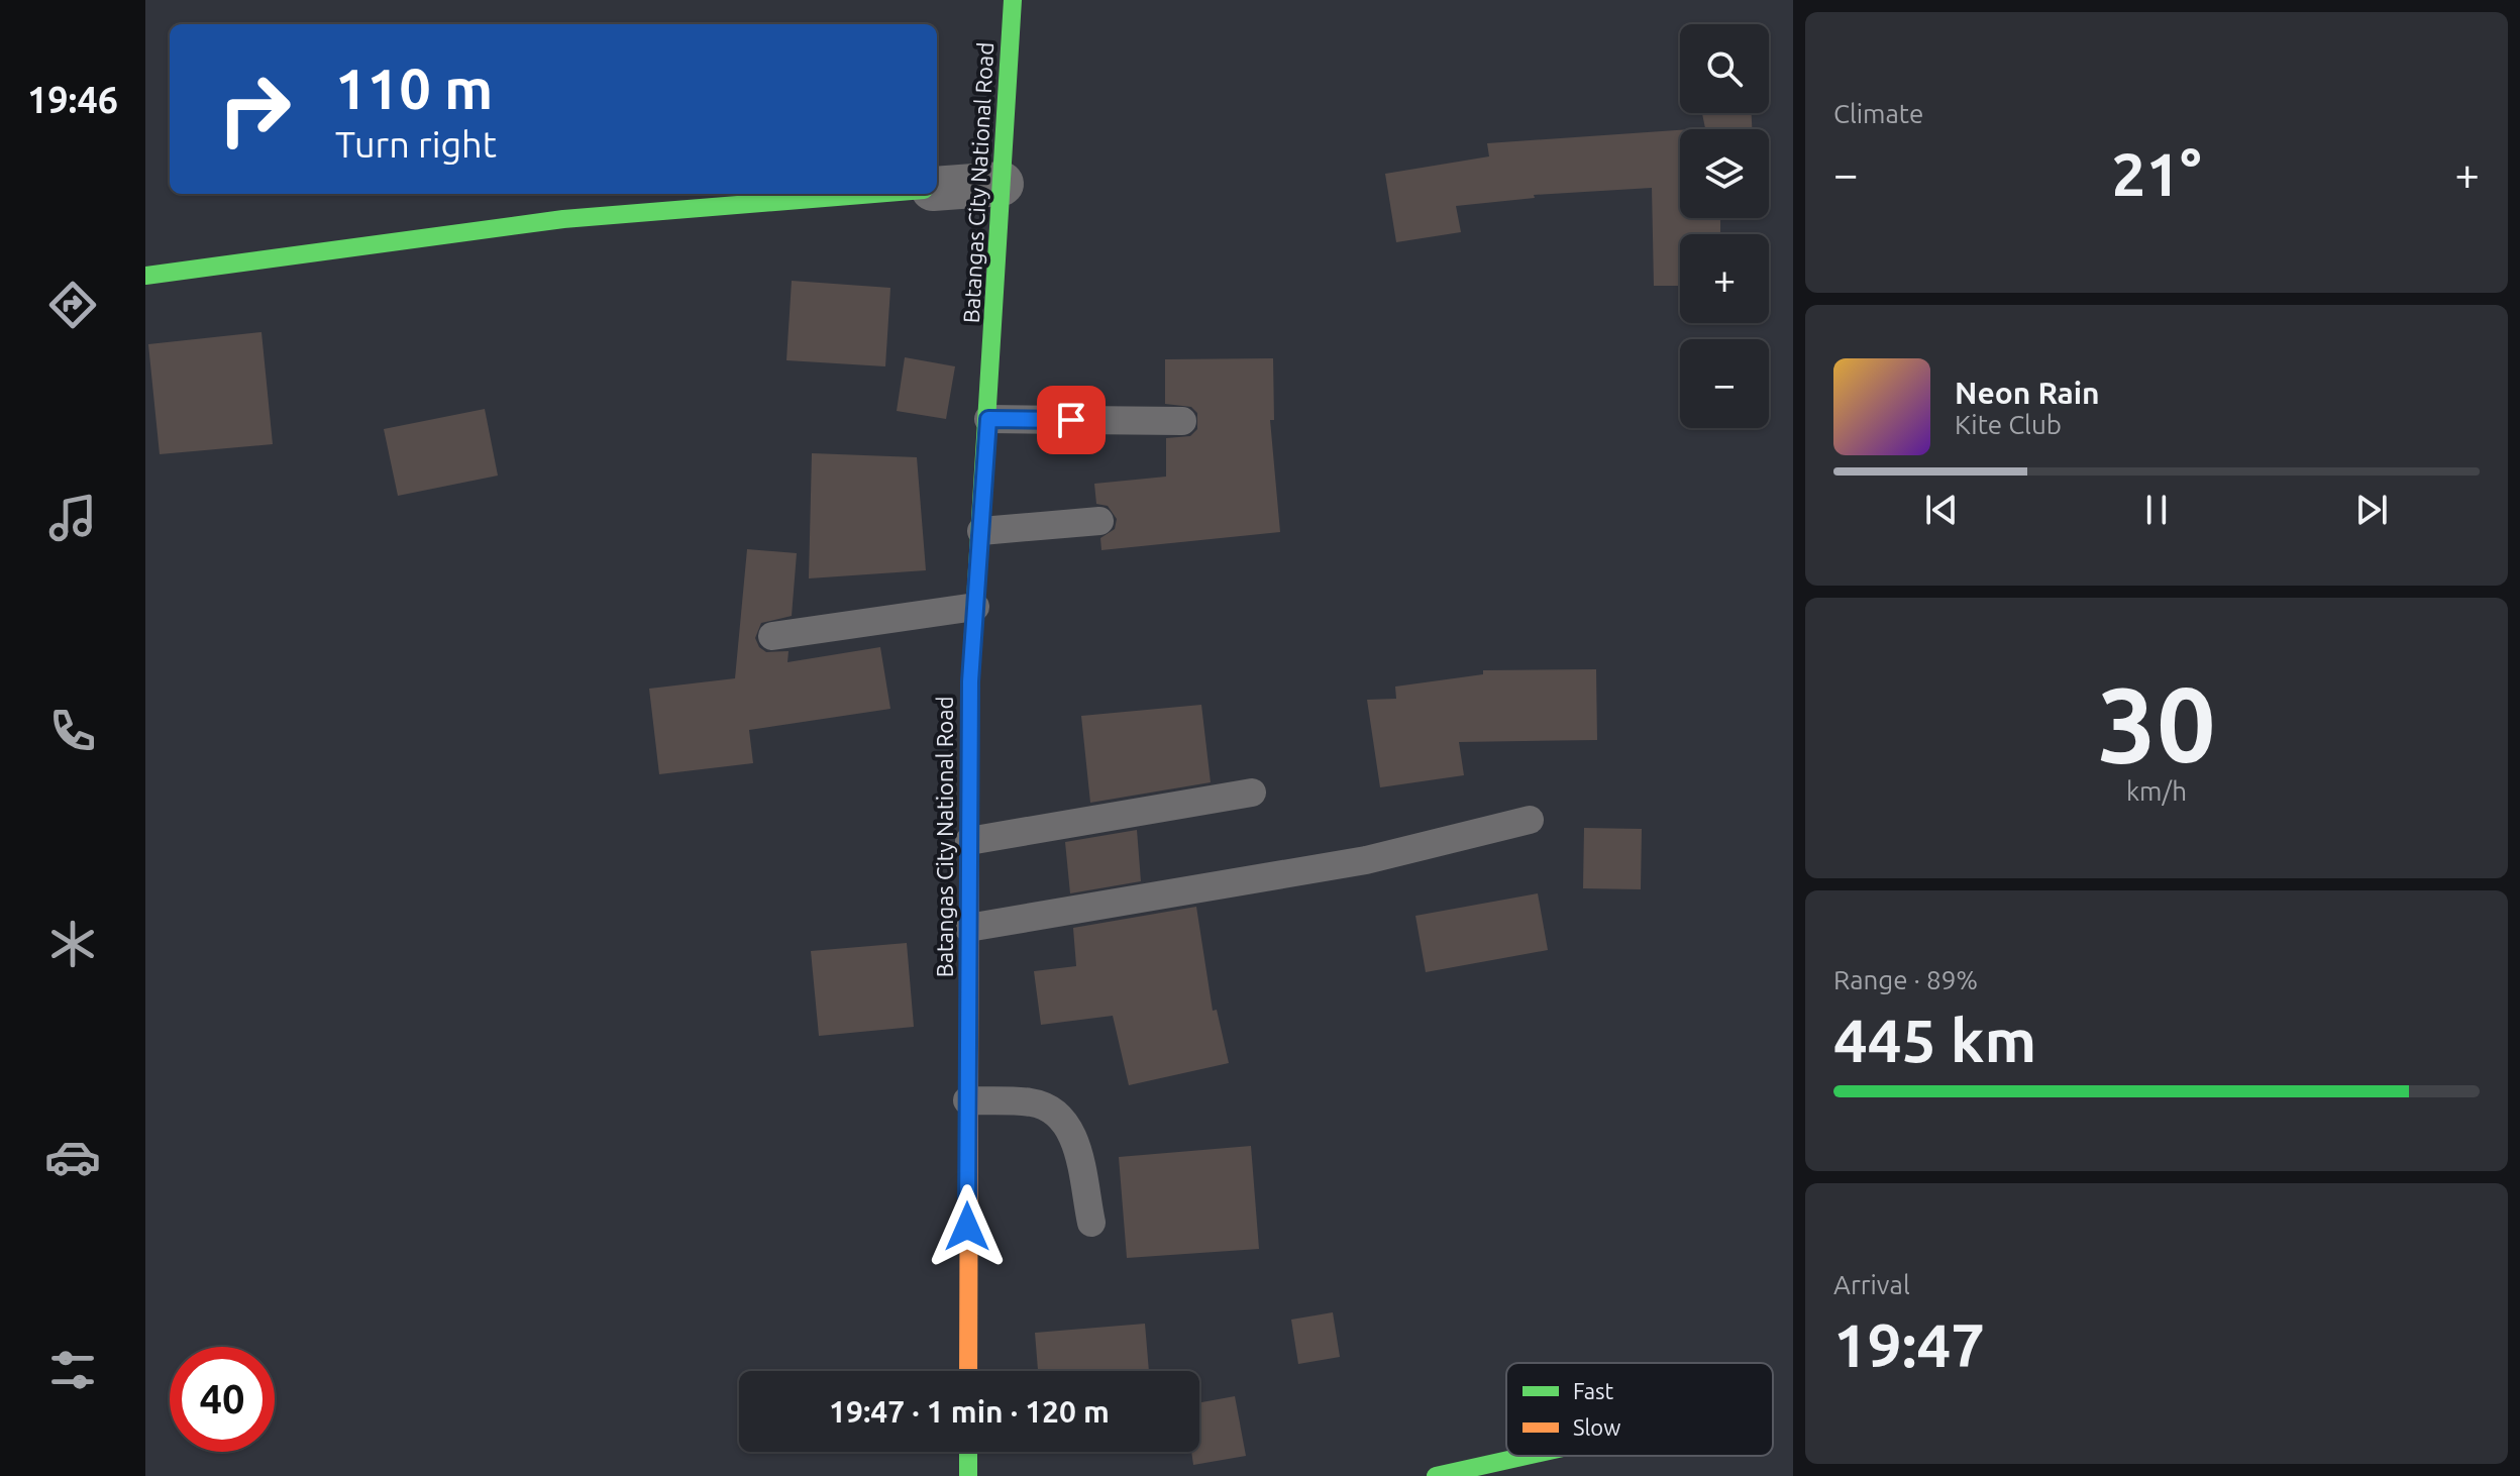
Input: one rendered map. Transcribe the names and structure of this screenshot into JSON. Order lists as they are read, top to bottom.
{
  "streets": {
    "street": ["Batangas City National Road"]
  },
  "legend": ["Fast", "Slow"],
  "page": {
    "tabs": "19:46",
    "tile": [
      "Climate",
      ["30", "km/h"],
      ["Range · 89%", "445 km"],
      ["Arrival", "19:47"]
    ],
    "map_buttons": ["+", "−"],
    "turn": ["110 m", "Turn right"],
    "heat": ["−", "21°", "+"],
    "song": ["Neon Rain", "Kite Club"],
    "limit": "40",
    "trip": "19:47 · 1 min · 120 m"
  }
}
